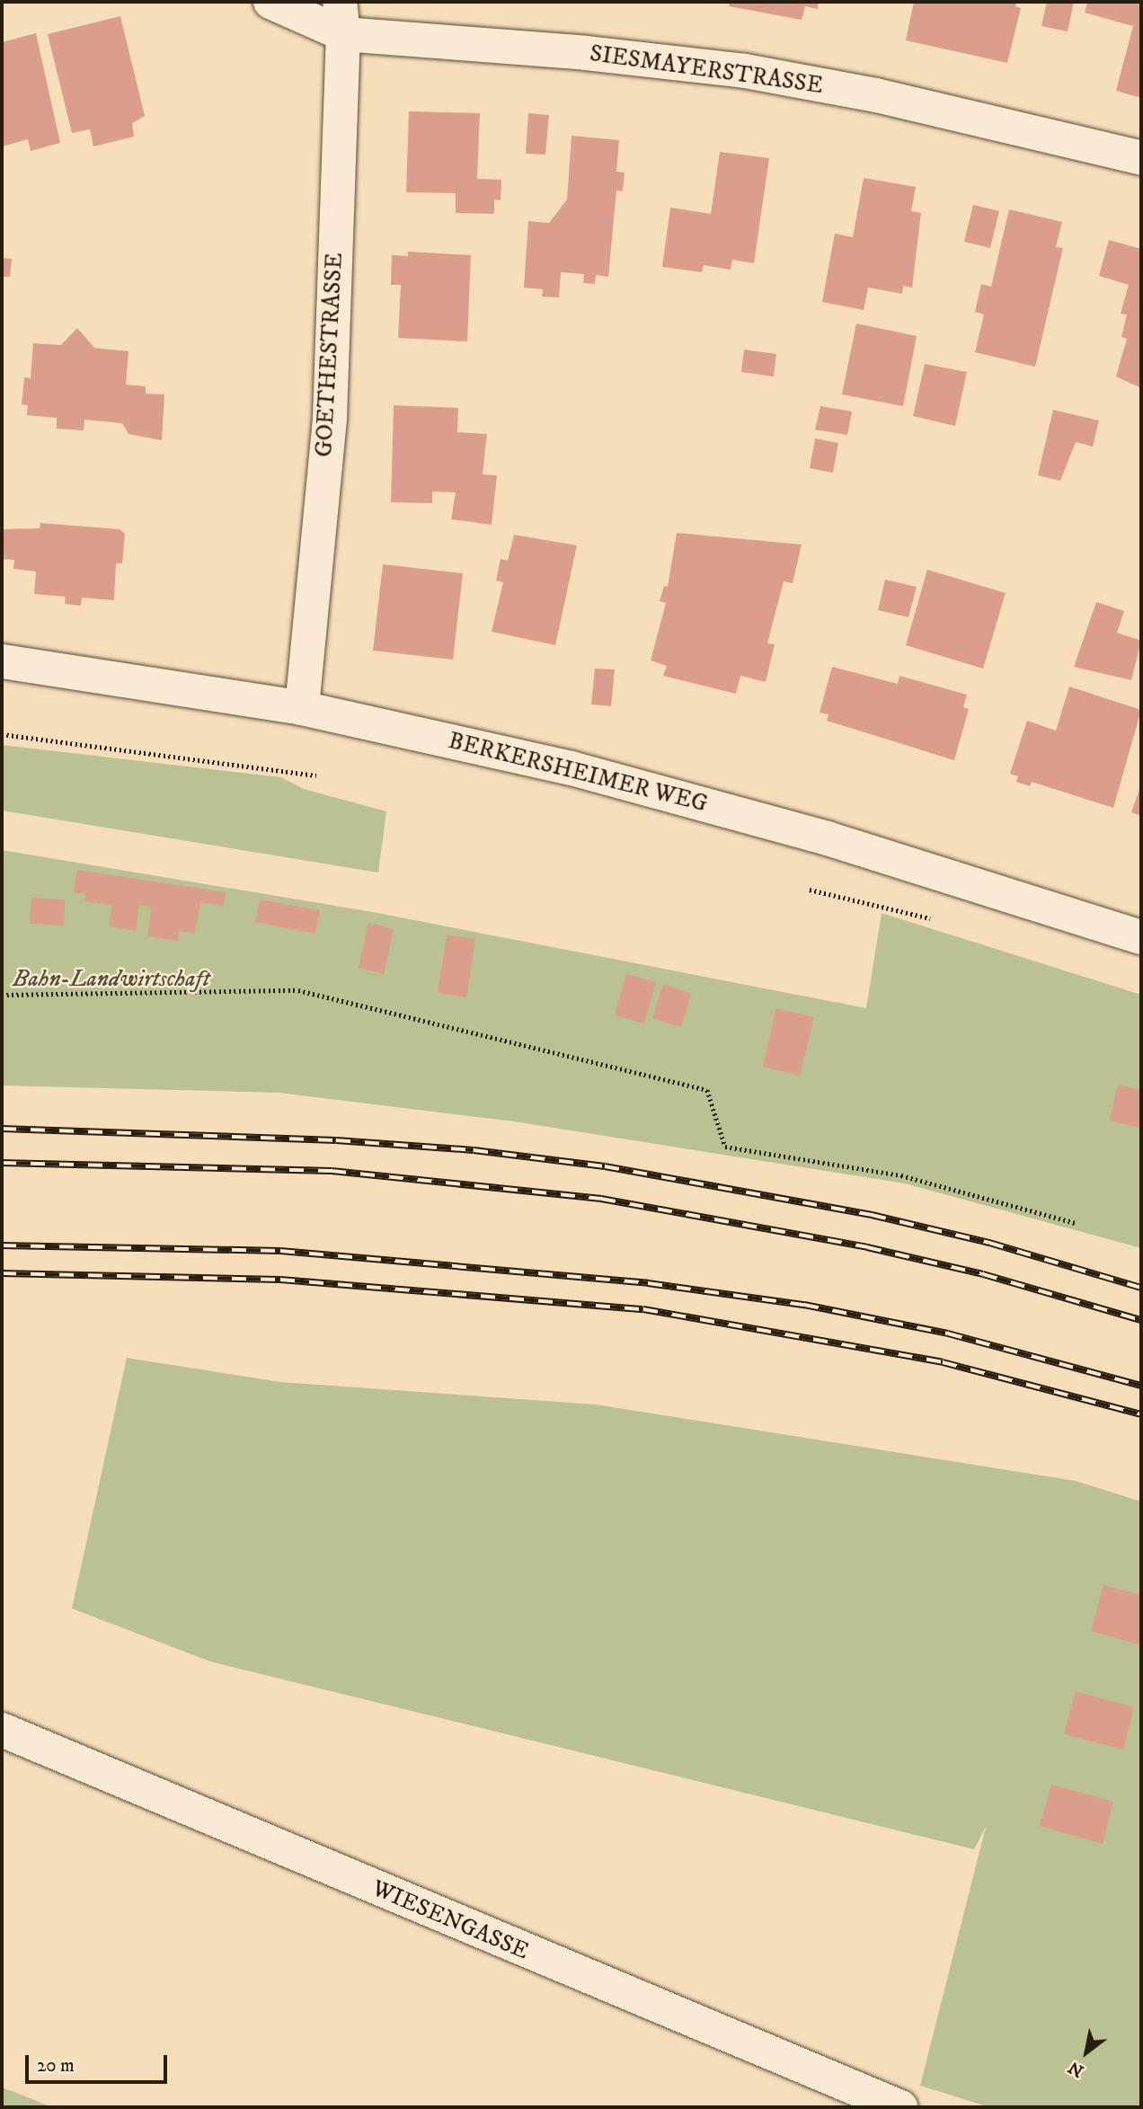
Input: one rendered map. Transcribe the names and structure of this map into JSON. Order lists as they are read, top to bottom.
{
  "streets": {
    "street": [
      "SIESMAYERSTRASSE",
      "GOETHESTRASSE",
      "BERKERSHEIMER WEG",
      "WIESENGASSE"
    ]
  },
  "crossings": [
    ["SIESMAYERSTRASSE", "GOETHESTRASSE"],
    ["GOETHESTRASSE", "BERKERSHEIMER WEG"]
  ],
  "parks": ["Bahn-Landwirtschaft"],
  "scale_bar": "20 m",
  "north": "bottom left"
}
